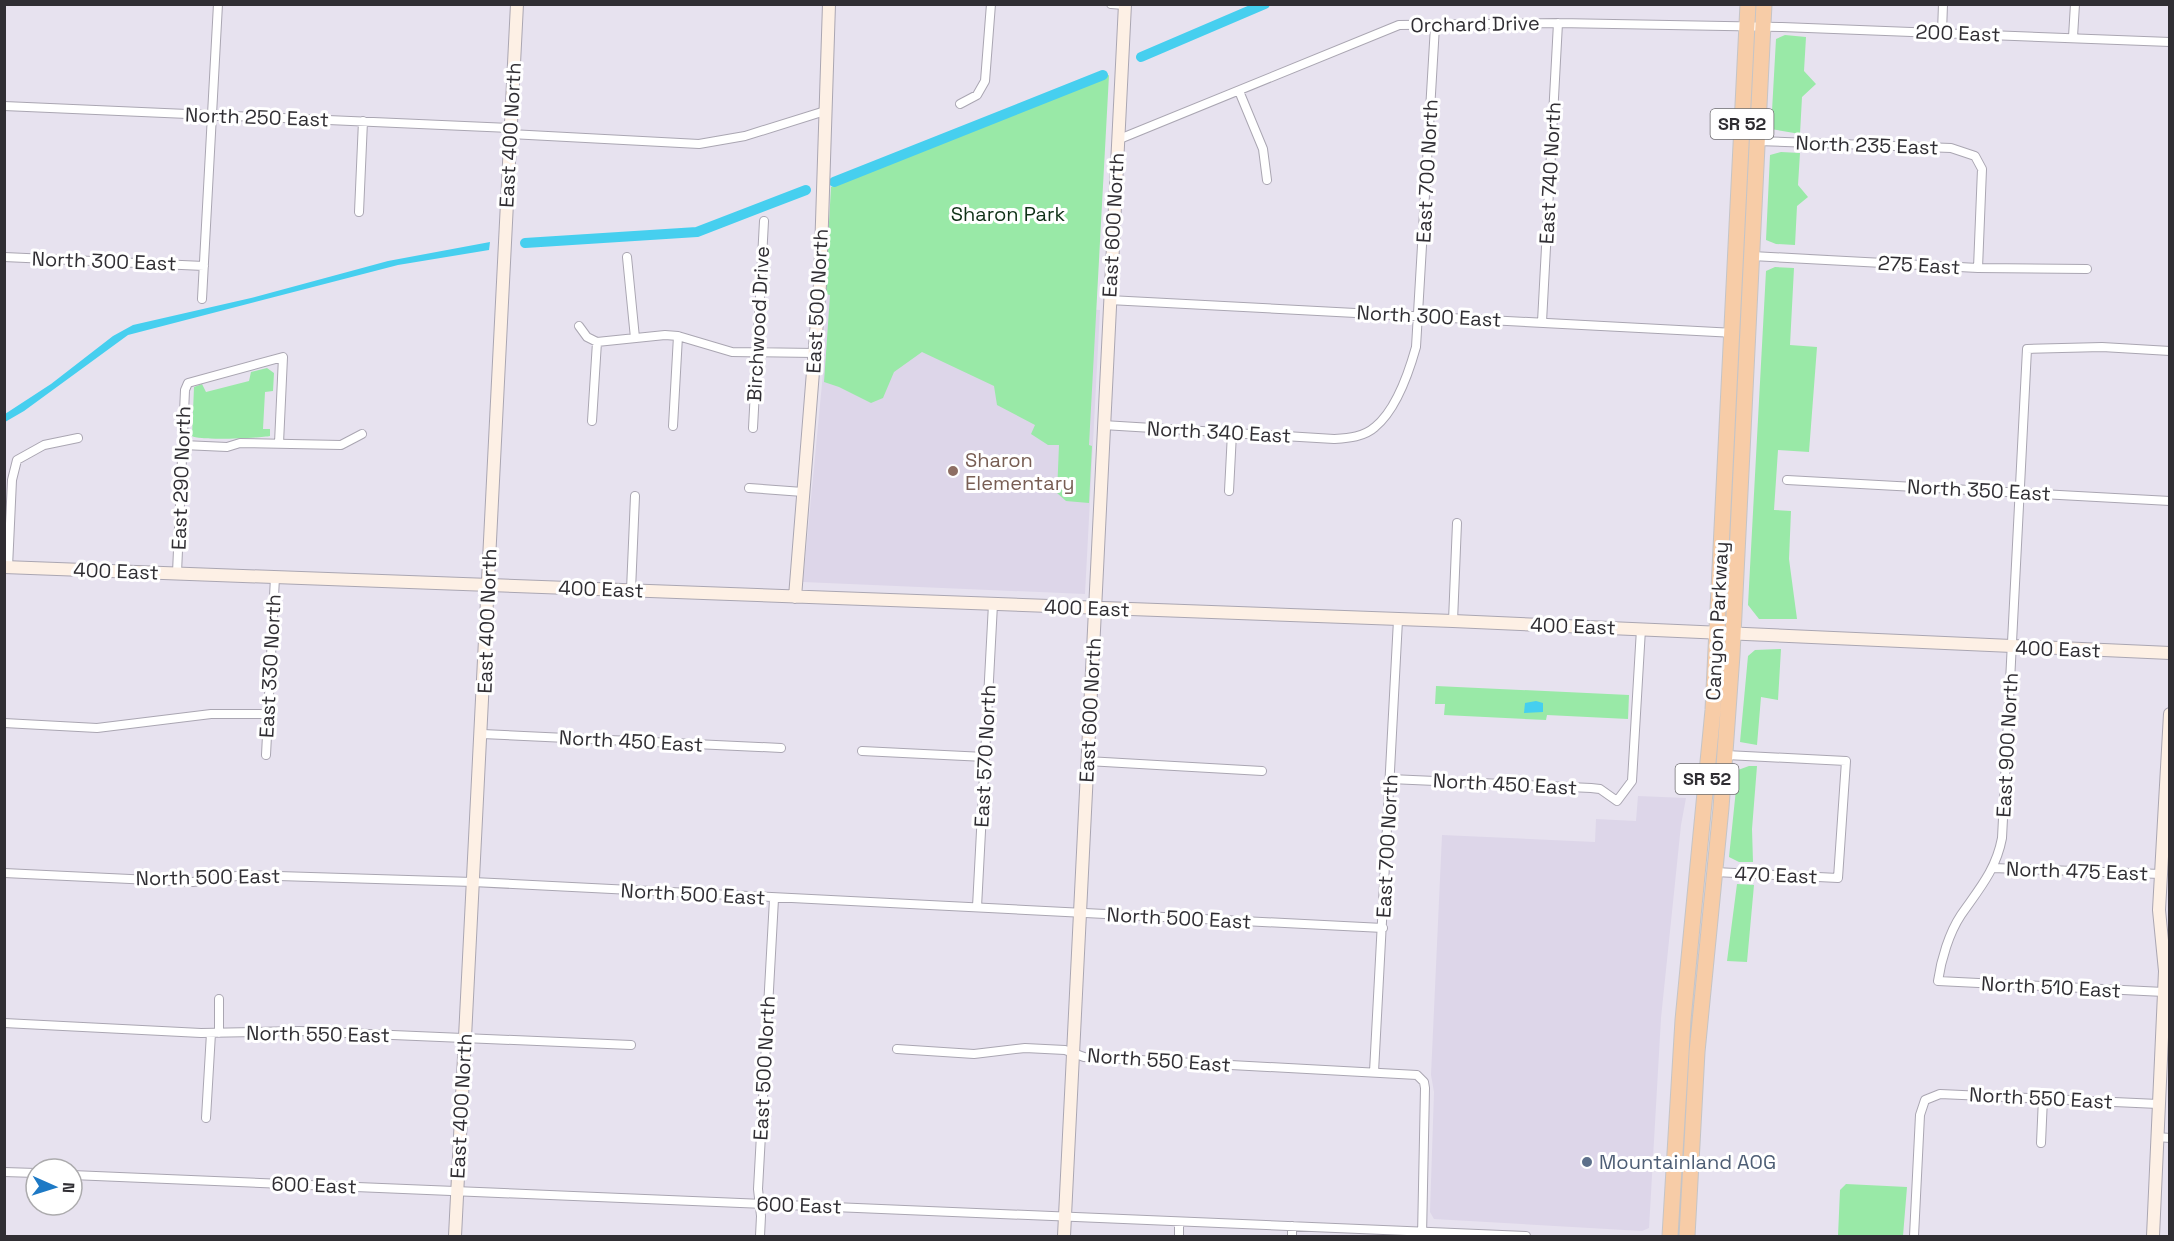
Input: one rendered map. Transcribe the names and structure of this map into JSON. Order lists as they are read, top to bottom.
{
  "streets": {
    "highway": ["SR 52", "Canyon Parkway"],
    "street": [
      "Orchard Drive",
      "200 East",
      "North 250 East",
      "East 400 North",
      "North 235 East",
      "East 700 North",
      "East 740 North",
      "East 600 North",
      "North 300 East",
      "275 East",
      "East 500 North",
      "Birchwood Drive",
      "North 340 East",
      "East 290 North",
      "North 350 East",
      "400 East",
      "East 330 North",
      "North 450 East",
      "East 900 North",
      "East 570 North",
      "North 475 East",
      "470 East",
      "North 500 East",
      "North 510 East",
      "North 550 East",
      "600 East"
    ]
  },
  "crossings": [
    ["Orchard Drive", "200 East"],
    ["Orchard Drive", "East 700 North"],
    ["Orchard Drive", "East 740 North"],
    ["Orchard Drive", "East 600 North"],
    ["Orchard Drive", "Canyon Parkway"],
    ["200 East", "Canyon Parkway"],
    ["North 250 East", "East 400 North"],
    ["North 250 East", "East 500 North"],
    ["East 400 North", "400 East"],
    ["East 400 North", "North 450 East"],
    ["East 400 North", "North 500 East"],
    ["East 400 North", "North 550 East"],
    ["East 400 North", "600 East"],
    ["North 235 East", "275 East"],
    ["North 235 East", "Canyon Parkway"],
    ["East 700 North", "North 300 East"],
    ["East 700 North", "North 340 East"],
    ["East 700 North", "400 East"],
    ["East 700 North", "North 450 East"],
    ["East 700 North", "North 500 East"],
    ["East 700 North", "North 550 East"],
    ["East 740 North", "North 300 East"],
    ["East 600 North", "North 300 East"],
    ["East 600 North", "North 340 East"],
    ["East 600 North", "400 East"],
    ["East 600 North", "North 500 East"],
    ["East 600 North", "North 550 East"],
    ["East 600 North", "600 East"],
    ["North 300 East", "Canyon Parkway"],
    ["275 East", "Canyon Parkway"],
    ["East 500 North", "400 East"],
    ["East 500 North", "North 500 East"],
    ["East 500 North", "600 East"],
    ["East 290 North", "400 East"],
    ["North 350 East", "East 900 North"],
    ["400 East", "Canyon Parkway"],
    ["400 East", "East 330 North"],
    ["400 East", "North 450 East"],
    ["400 East", "East 900 North"],
    ["400 East", "East 570 North"],
    ["Canyon Parkway", "470 East"],
    ["East 900 North", "North 475 East"],
    ["East 900 North", "North 510 East"],
    ["East 570 North", "North 500 East"],
    ["North 550 East", "600 East"]
  ],
  "parks": ["Sharon Park"],
  "places": ["Sharon Elementary", "Mountainland AOG"],
  "north": "right"
}
